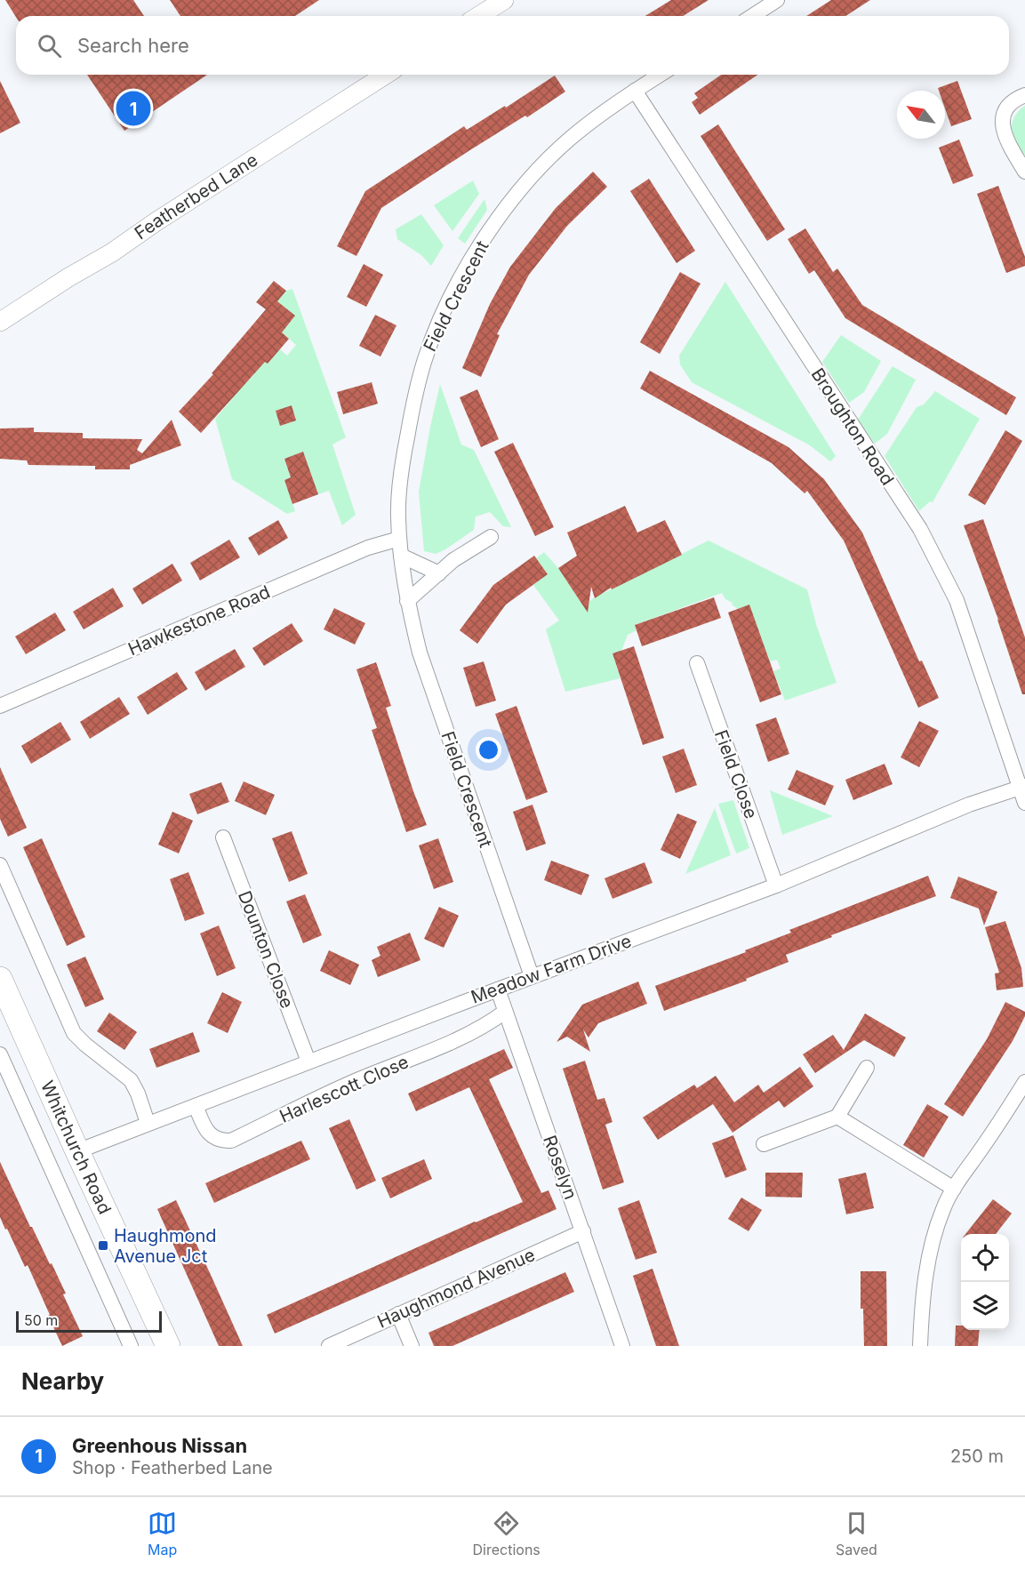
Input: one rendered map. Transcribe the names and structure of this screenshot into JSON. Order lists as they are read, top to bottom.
{
  "streets": {
    "main road": ["Whitchurch Road"],
    "street": [
      "Featherbed Lane",
      "Field Crescent",
      "Broughton Road",
      "Hawkestone Road",
      "Field Close",
      "Dounton Close",
      "Meadow Farm Drive",
      "Harlescott Close",
      "Roselyn",
      "Haughmond Avenue"
    ]
  },
  "crossings": [
    ["Field Crescent", "Broughton Road"],
    ["Field Crescent", "Hawkestone Road"],
    ["Field Crescent", "Meadow Farm Drive"],
    ["Broughton Road", "Meadow Farm Drive"],
    ["Field Close", "Meadow Farm Drive"],
    ["Dounton Close", "Meadow Farm Drive"],
    ["Meadow Farm Drive", "Harlescott Close"],
    ["Meadow Farm Drive", "Whitchurch Road"],
    ["Meadow Farm Drive", "Roselyn"],
    ["Harlescott Close", "Roselyn"],
    ["Roselyn", "Haughmond Avenue"]
  ],
  "places": {
    "transit": ["Haughmond Avenue Jct"]
  },
  "scale_bar": "50 m",
  "north": "top left",
  "page": {
    "search": "Search here",
    "pins": "1",
    "scale": "50 m",
    "heading": "Nearby",
    "list": [
      {
        "mark": "1",
        "name": "Greenhous Nissan",
        "note": "Shop · Featherbed Lane",
        "value": "250 m"
      }
    ],
    "nav": ["Map", "Directions", "Saved"]
  }
}
